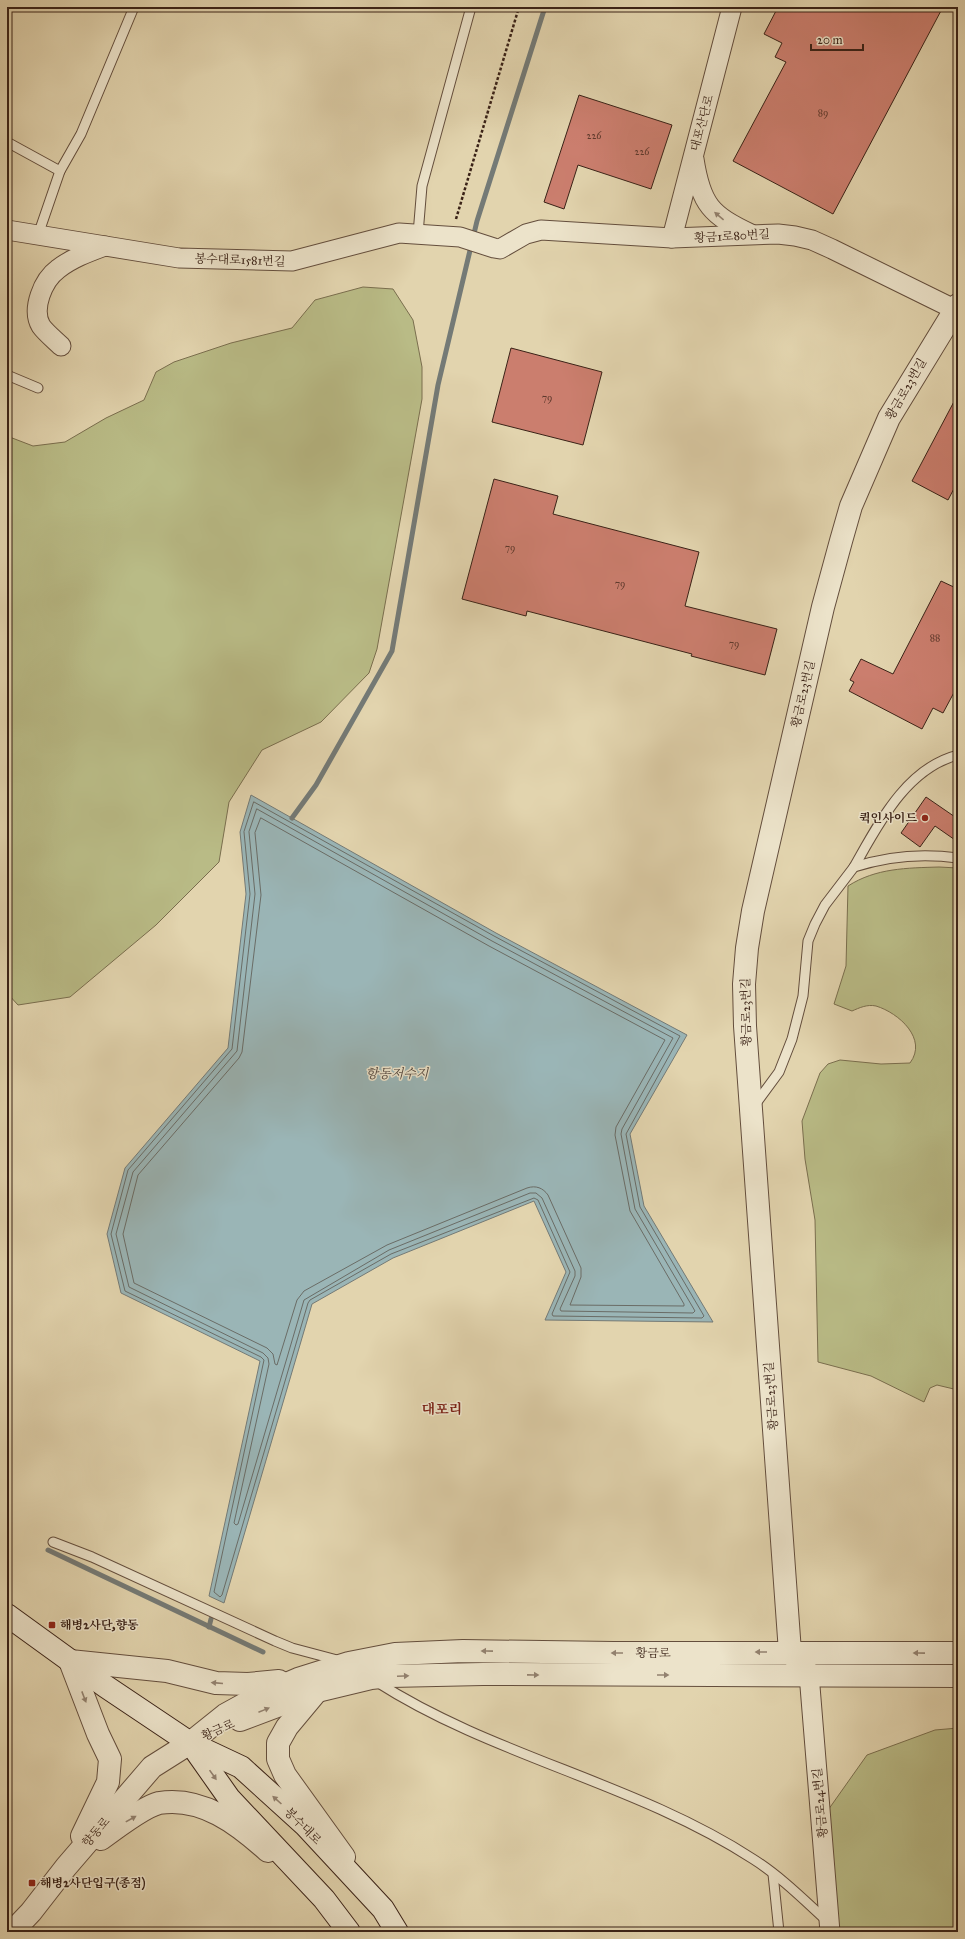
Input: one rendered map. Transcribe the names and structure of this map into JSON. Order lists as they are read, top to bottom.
{
  "streets": {
    "street": [
      "대포산단로",
      "황금1로80번길",
      "봉수대로1581번길",
      "황금로23번길",
      "황금로",
      "황금로24번길",
      "봉수대로",
      "향동로"
    ]
  },
  "crossings": [
    ["대포산단로", "황금1로80번길"],
    ["황금1로80번길", "봉수대로1581번길"],
    ["황금1로80번길", "황금로23번길"],
    ["황금로23번길", "황금로"],
    ["황금로", "황금로24번길"],
    ["황금로", "봉수대로"],
    ["황금로", "향동로"],
    ["봉수대로", "향동로"]
  ],
  "districts": ["대포리"],
  "water": ["항동저수지"],
  "places": {
    "other": ["퀵인사이드"],
    "transit": ["해병2사단,향동", "해병2사단입구(종점)"]
  },
  "house_numbers": [
    "89",
    "226",
    "226",
    "79",
    "79",
    "79",
    "88",
    "79"
  ],
  "scale_bar": "20 m"
}
